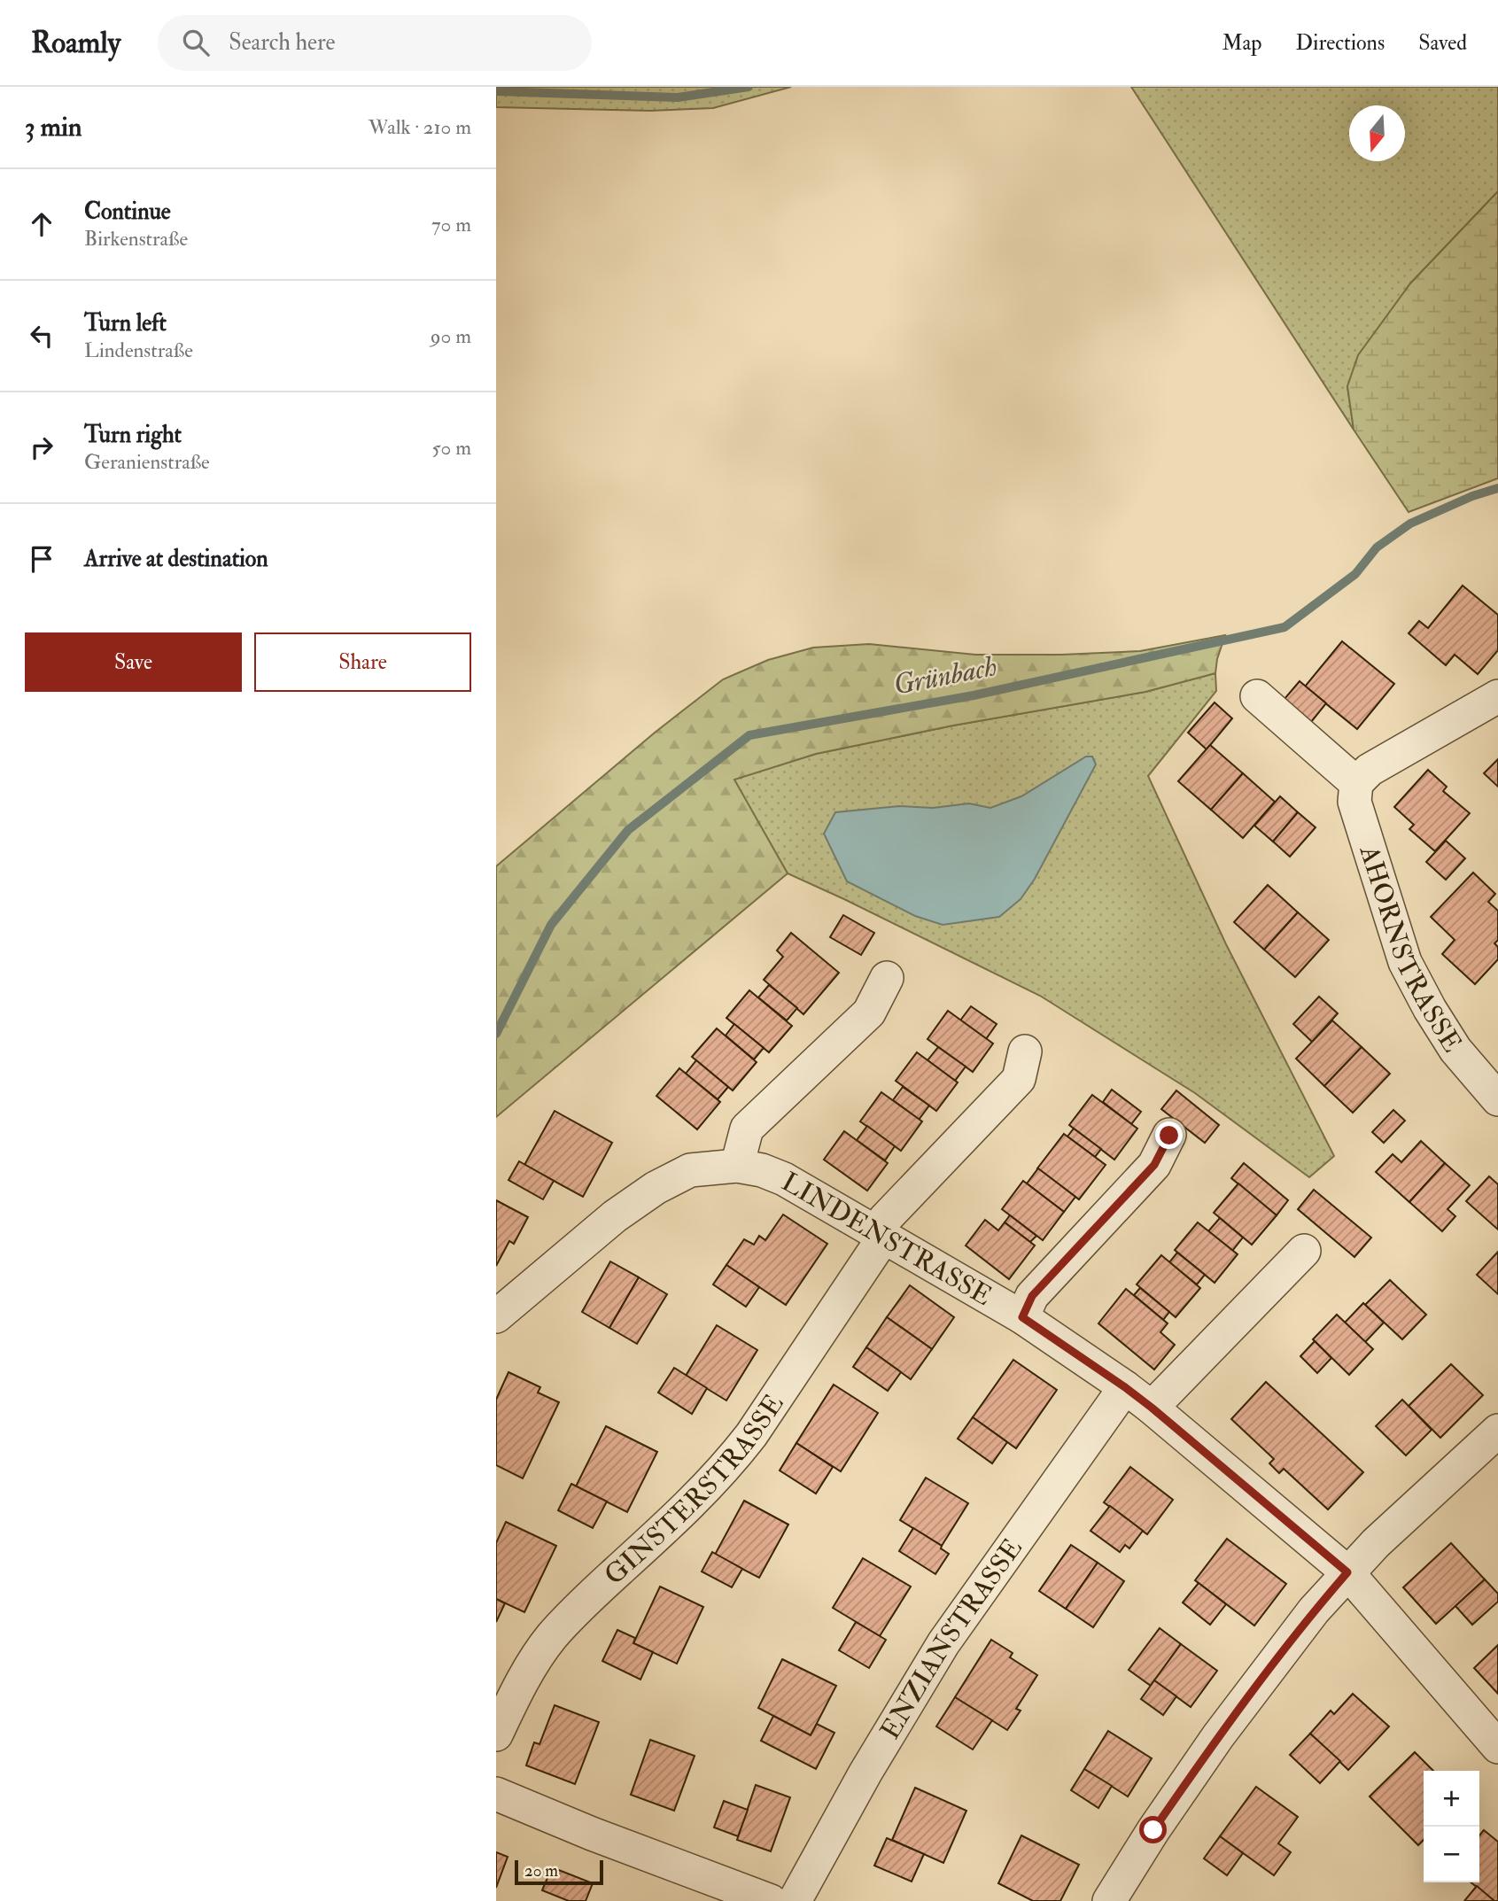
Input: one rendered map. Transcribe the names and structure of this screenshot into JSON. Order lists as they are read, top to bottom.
{
  "streets": {
    "street": [
      "AHORNSTRASSE",
      "LINDENSTRASSE",
      "GINSTERSTRASSE",
      "ENZIANSTRASSE"
    ]
  },
  "crossings": [
    ["LINDENSTRASSE", "GINSTERSTRASSE"],
    ["LINDENSTRASSE", "ENZIANSTRASSE"]
  ],
  "water": ["Grünbach"],
  "scale_bar": "20 m",
  "north": "bottom",
  "page": {
    "header": "Roamly",
    "search": "Search here",
    "nav": ["Map", "Directions", "Saved"],
    "heading": ["3 min", "Walk · 210 m"],
    "list": [
      ["Continue", "Birkenstraße", "70 m"],
      ["Turn left", "Lindenstraße", "90 m"],
      ["Turn right", "Geranienstraße", "50 m"],
      "Arrive at destination"
    ],
    "buttons": ["Save", "Share"],
    "map_buttons": ["+", "−"],
    "scale": "20 m"
  }
}
